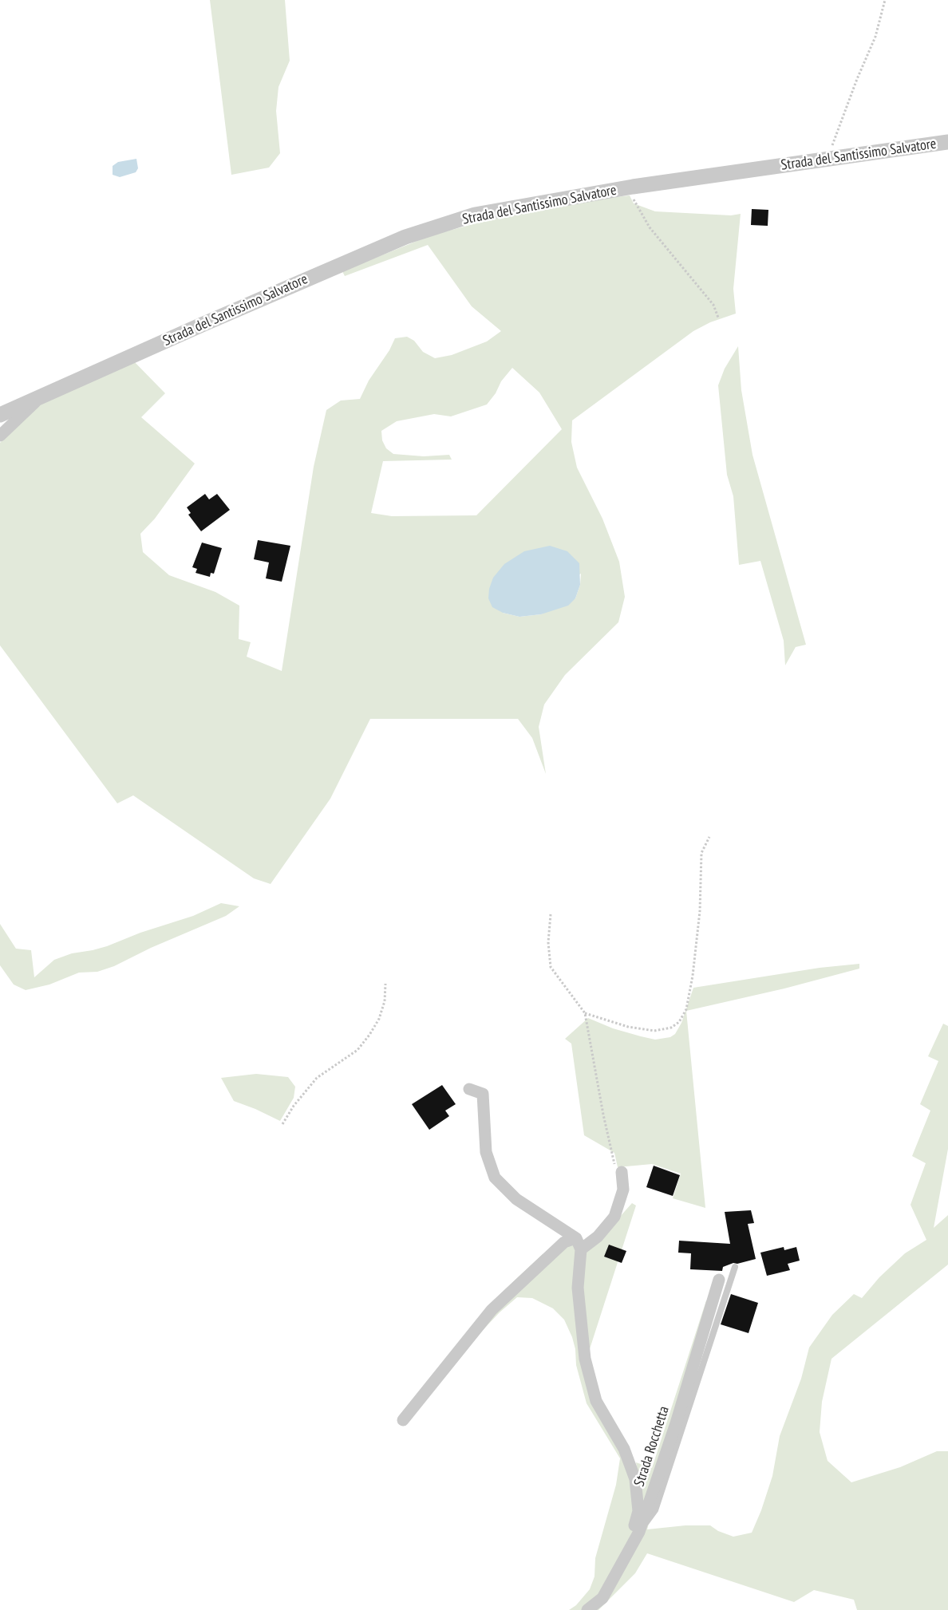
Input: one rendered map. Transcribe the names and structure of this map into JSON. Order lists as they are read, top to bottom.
{
  "streets": {
    "street": ["Strada del Santissimo Salvatore", "Strada Rocchetta"]
  }
}
